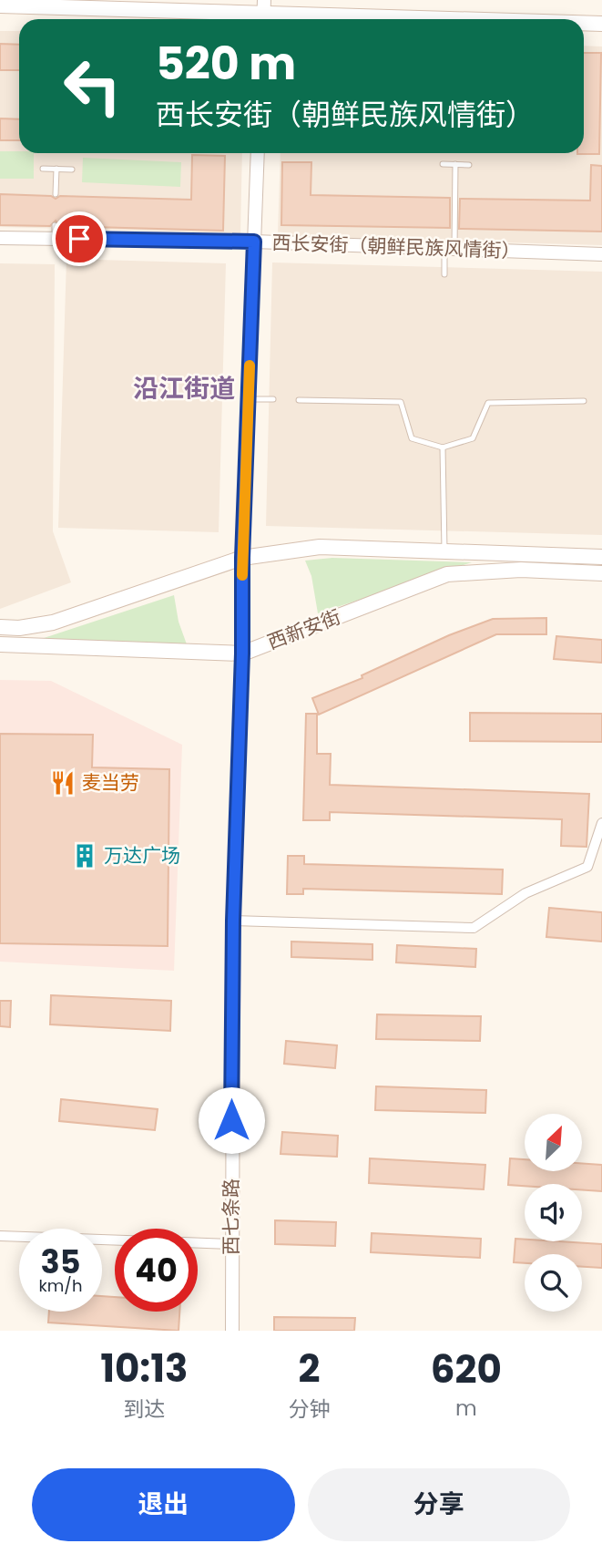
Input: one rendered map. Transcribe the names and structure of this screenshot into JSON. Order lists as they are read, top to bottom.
{
  "streets": {
    "main road": ["西新安街"],
    "street": ["西长安街（朝鲜民族风情街）", "西七条路"]
  },
  "crossings": [
    ["西长安街（朝鲜民族风情街）", "西七条路"],
    ["西新安街", "西七条路"]
  ],
  "districts": ["沿江街道"],
  "places": {
    "restaurant": ["麦当劳"],
    "building": ["万达广场"]
  },
  "north": "top right",
  "page": {
    "turn": ["520 m", "西长安街（朝鲜民族风情街）"],
    "speed": "35 km/h",
    "limit": "40",
    "eta": [
      "10:13",
      "到达",
      "2",
      "分钟",
      "620",
      "m"
    ],
    "buttons": ["退出", "分享"]
  }
}
